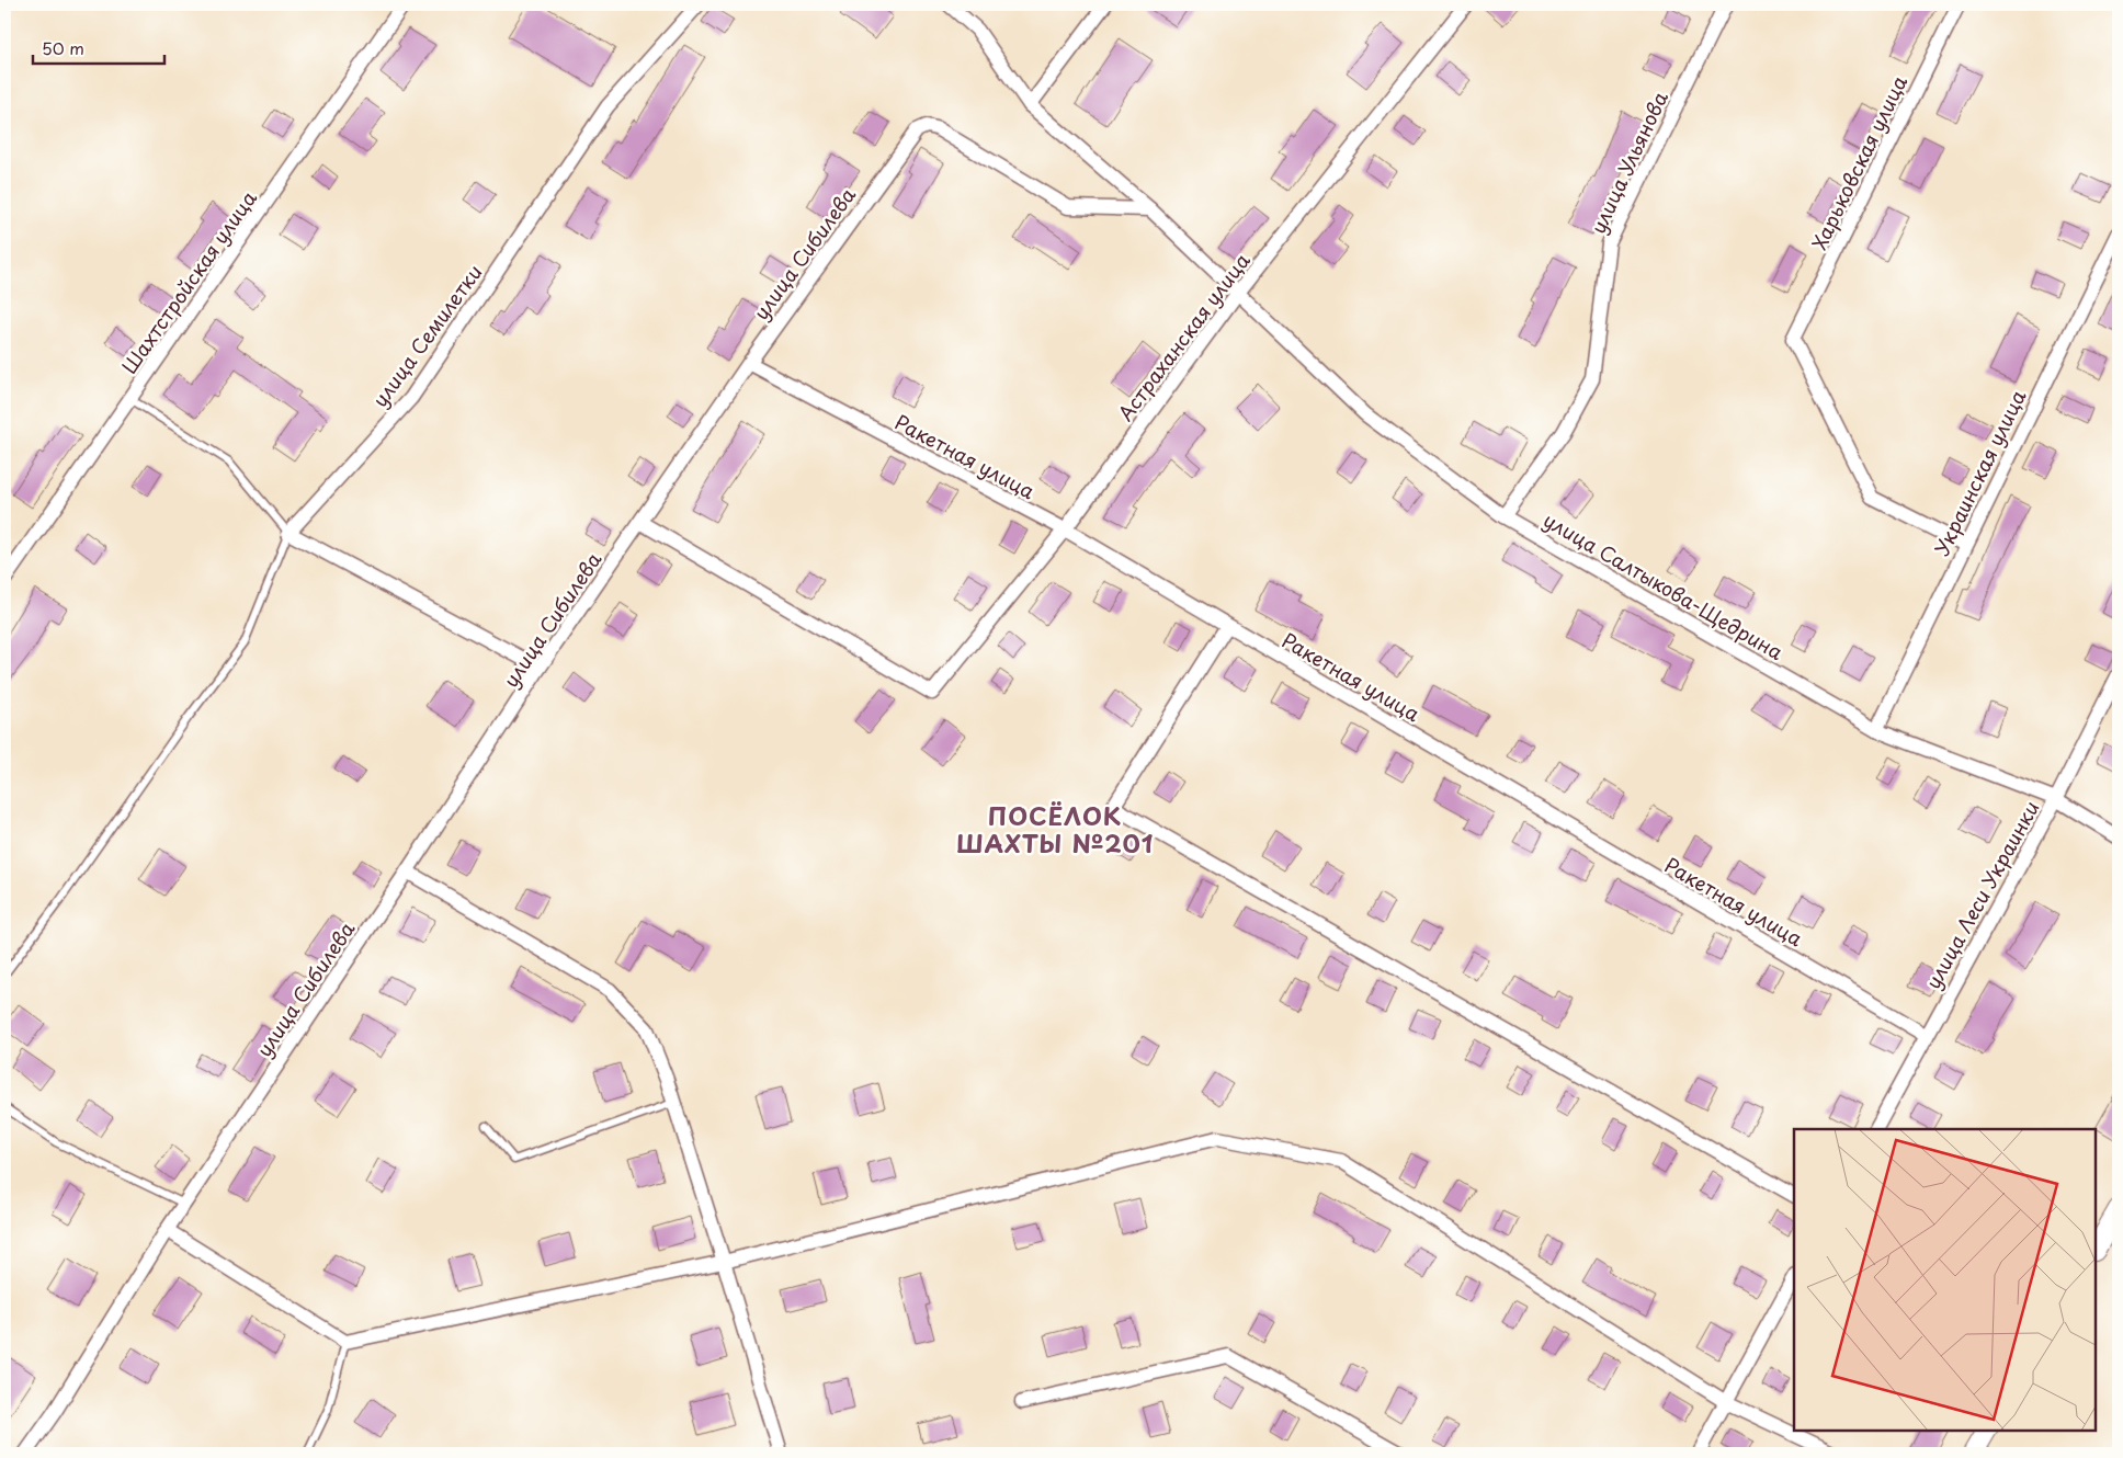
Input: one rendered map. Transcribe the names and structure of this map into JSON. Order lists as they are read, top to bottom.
{
  "streets": {
    "street": [
      "улица Ульянова",
      "Харьковская улица",
      "улица Сибилева",
      "Шахтстройская улица",
      "улица Семилетки",
      "Астраханская улица",
      "Ракетная улица",
      "Украинская улица",
      "улица Салтыкова-Щедрина",
      "улица Леси Украинки"
    ]
  },
  "crossings": [
    ["улица Ульянова", "улица Салтыкова-Щедрина"],
    ["Харьковская улица", "Украинская улица"],
    ["улица Сибилева", "Астраханская улица"],
    ["улица Сибилева", "Ракетная улица"],
    ["Астраханская улица", "Ракетная улица"],
    ["Астраханская улица", "улица Салтыкова-Щедрина"],
    ["Ракетная улица", "улица Леси Украинки"],
    ["Украинская улица", "улица Салтыкова-Щедрина"],
    ["улица Салтыкова-Щедрина", "улица Леси Украинки"]
  ],
  "districts": ["ПОСЁЛОК ШАХТЫ №201"],
  "scale_bar": "50 m"
}
